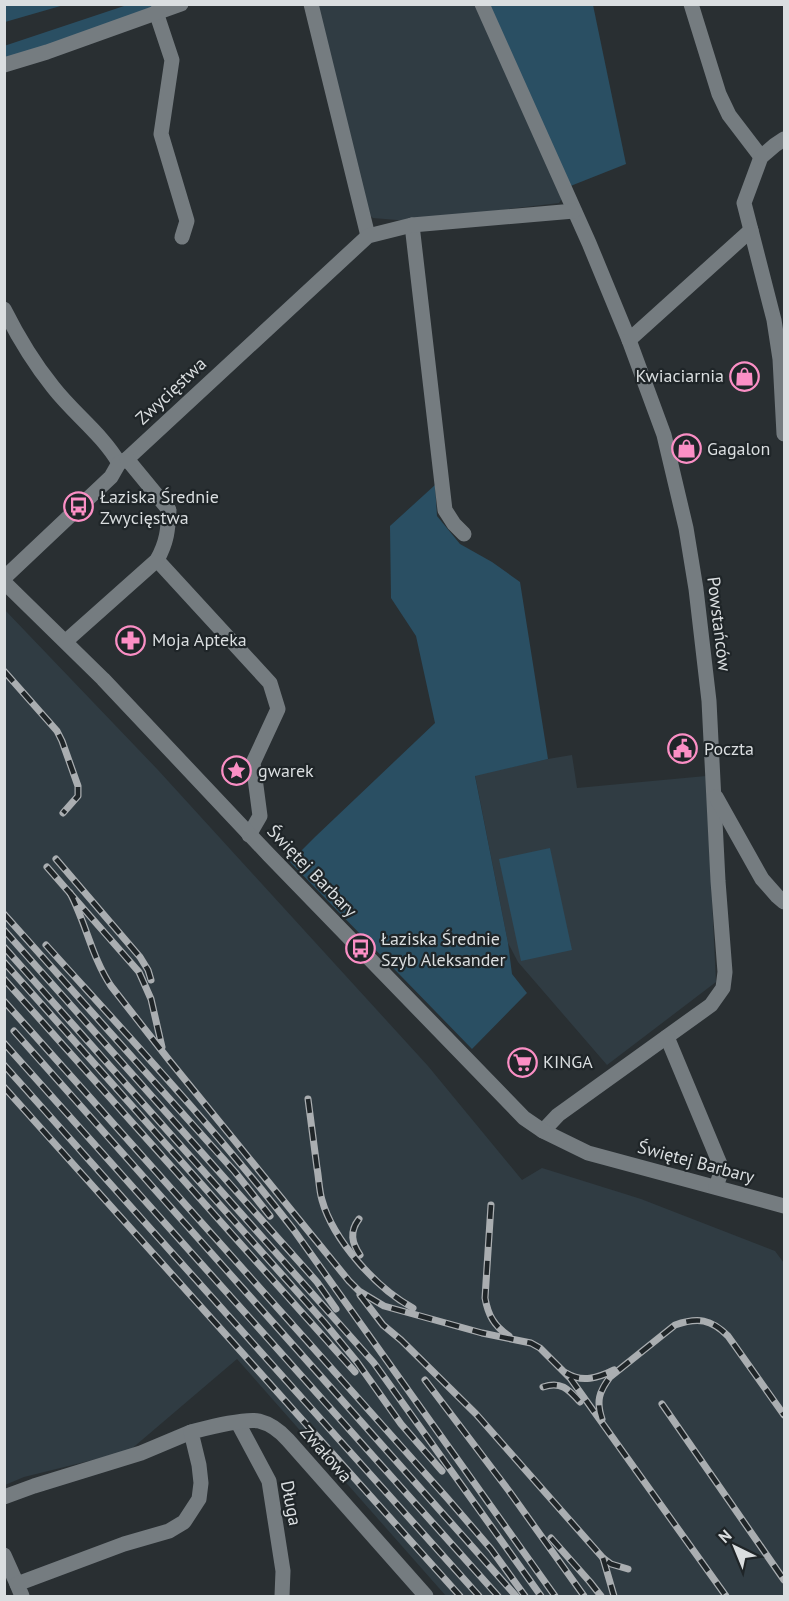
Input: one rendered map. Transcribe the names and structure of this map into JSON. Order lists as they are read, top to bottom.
{
  "streets": {
    "street": [
      "Zwycięstwa",
      "Powstańców",
      "Świętej Barbary",
      "Zwałowa",
      "Długa"
    ]
  },
  "crossings": [
    ["Zwycięstwa", "Powstańców"],
    ["Zwycięstwa", "Świętej Barbary"],
    ["Powstańców", "Świętej Barbary"],
    ["Zwałowa", "Długa"]
  ],
  "places": {
    "shop": ["Kwiaciarnia", "Gagalon"],
    "bus stop": ["Łaziska Średnie Zwycięstwa", "Łaziska Średnie Szyb Aleksander"],
    "pharmacy": ["Moja Apteka"],
    "public building": ["Poczta"],
    "place": ["gwarek"],
    "supermarket": ["KINGA"]
  },
  "north": "top left"
}
